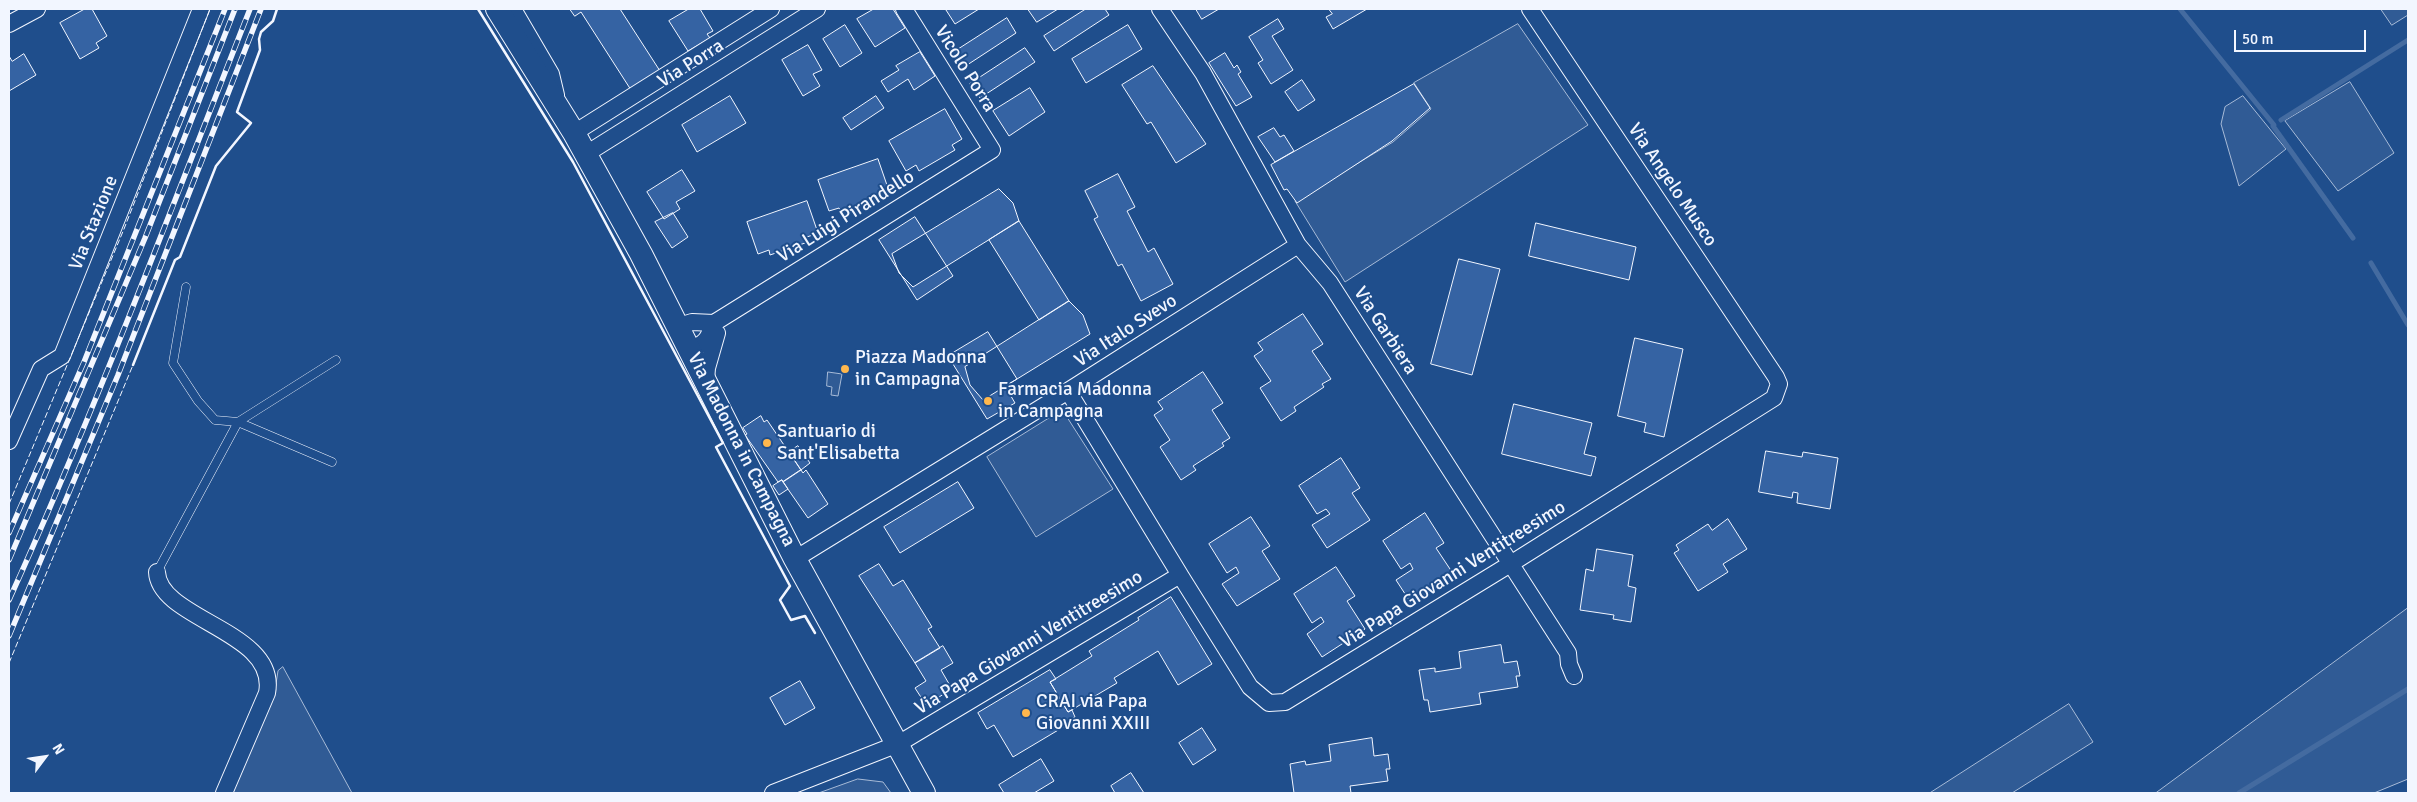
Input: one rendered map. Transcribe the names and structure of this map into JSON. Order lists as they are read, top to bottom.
{
  "streets": {
    "street": [
      "Via Porra",
      "Vicolo Porra",
      "Via Angelo Musco",
      "Via Luigi Pirandello",
      "Via Stazione",
      "Via Italo Svevo",
      "Via Garbiera",
      "Via Madonna in Campagna",
      "Via Papa Giovanni Ventitreesimo"
    ]
  },
  "crossings": [
    ["Via Porra", "Via Madonna in Campagna"],
    ["Vicolo Porra", "Via Luigi Pirandello"],
    ["Via Angelo Musco", "Via Papa Giovanni Ventitreesimo"],
    ["Via Luigi Pirandello", "Via Madonna in Campagna"],
    ["Via Italo Svevo", "Via Garbiera"],
    ["Via Italo Svevo", "Via Madonna in Campagna"],
    ["Via Italo Svevo", "Via Papa Giovanni Ventitreesimo"],
    ["Via Garbiera", "Via Papa Giovanni Ventitreesimo"],
    ["Via Madonna in Campagna", "Via Papa Giovanni Ventitreesimo"]
  ],
  "places": [
    "Piazza Madonna in Campagna",
    "Farmacia Madonna in Campagna",
    "Santuario di Sant'Elisabetta",
    "CRAI via Papa Giovanni XXIII"
  ],
  "scale_bar": "50 m",
  "north": "top right"
}
